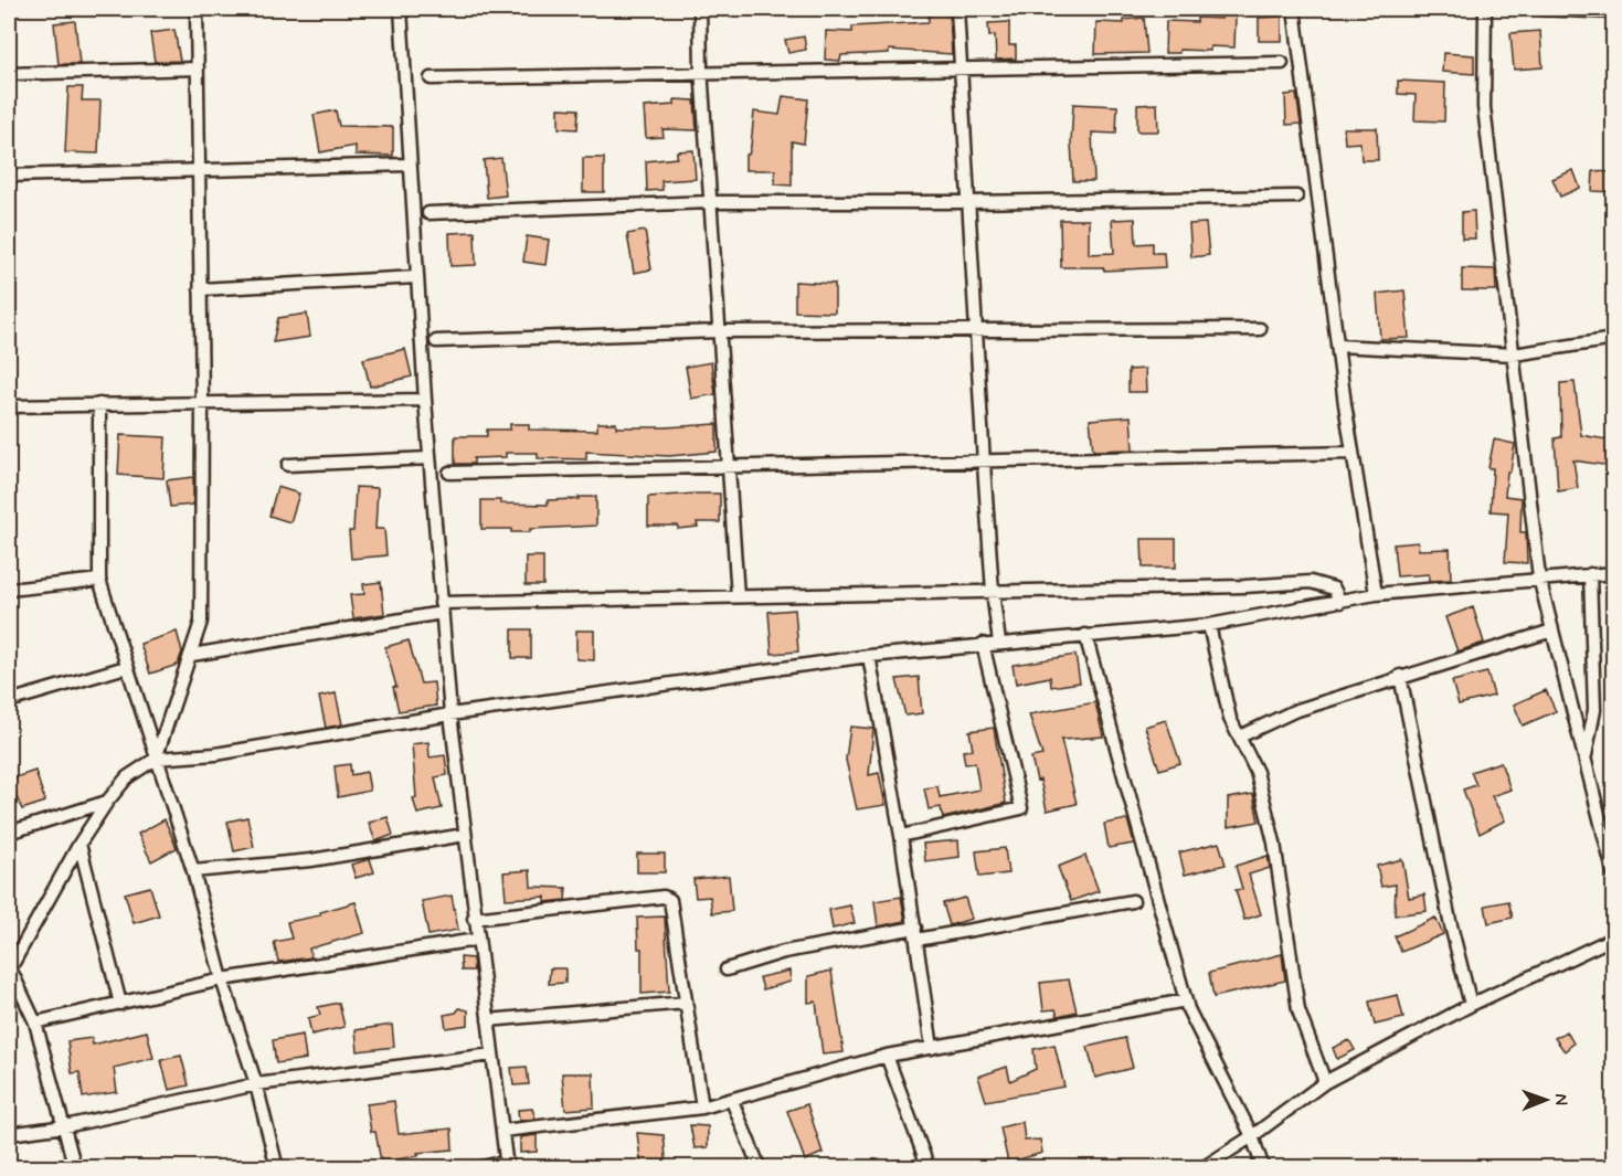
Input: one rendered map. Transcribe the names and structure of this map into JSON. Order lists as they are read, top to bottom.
{
  "north": "right"
}
